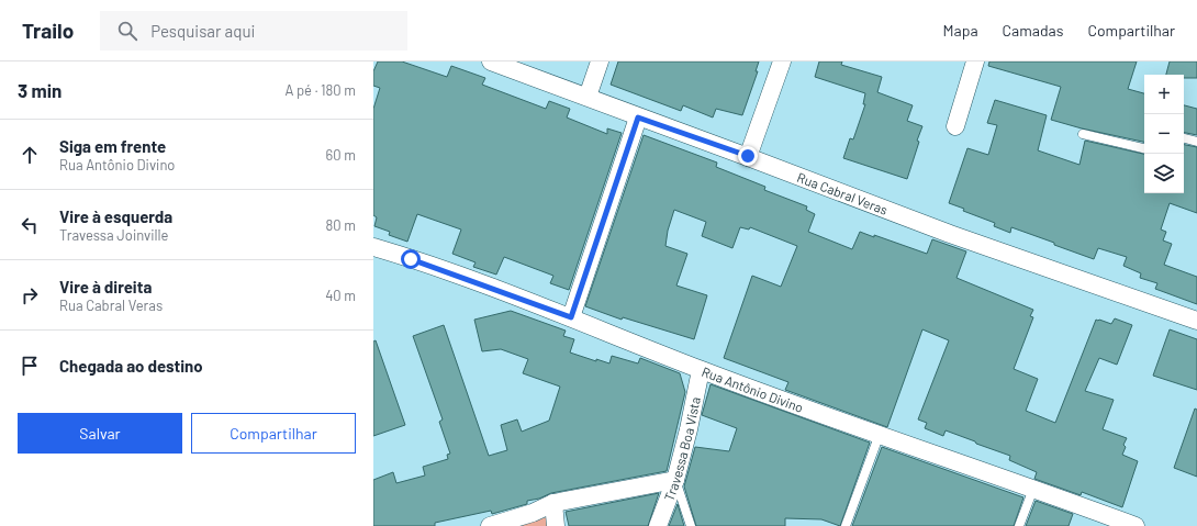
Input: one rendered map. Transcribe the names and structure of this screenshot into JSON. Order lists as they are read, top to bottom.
{
  "streets": {
    "street": ["Rua Cabral Veras", "Rua Antônio Divino", "Travessa Boa Vista"]
  },
  "crossings": [
    ["Rua Antônio Divino", "Travessa Boa Vista"]
  ],
  "page": {
    "header": "Trailo",
    "search": "Pesquisar aqui",
    "nav": ["Mapa", "Camadas", "Compartilhar"],
    "heading": ["3 min", "A pé · 180 m"],
    "map_buttons": ["+", "−"],
    "list": [
      ["Siga em frente", "Rua Antônio Divino", "60 m"],
      ["Vire à esquerda", "Travessa Joinville", "80 m"],
      ["Vire à direita", "Rua Cabral Veras", "40 m"],
      "Chegada ao destino"
    ],
    "buttons": ["Salvar", "Compartilhar"]
  }
}
